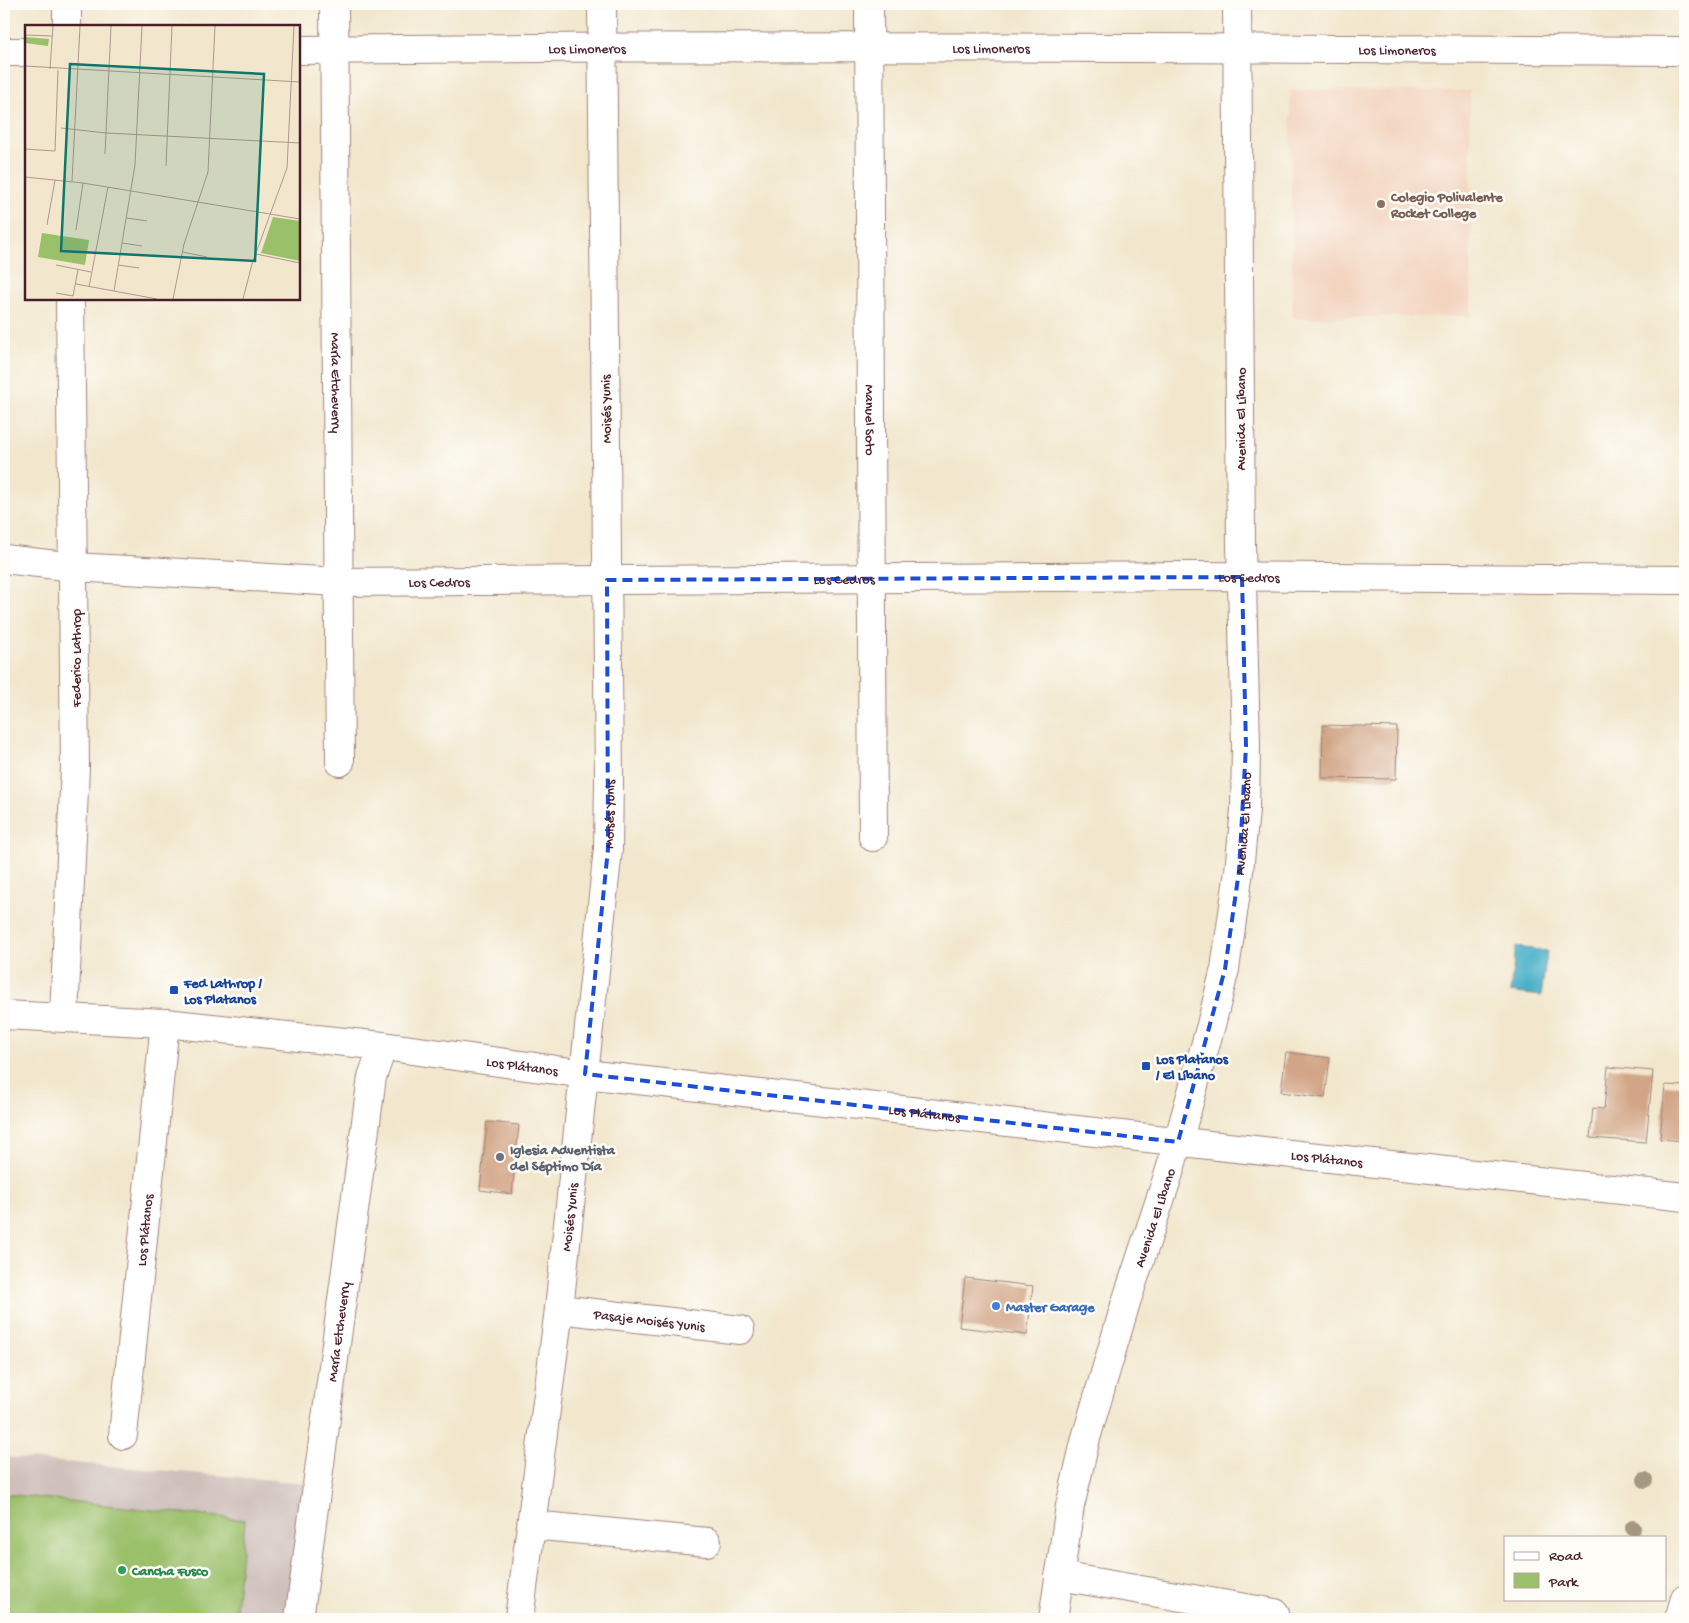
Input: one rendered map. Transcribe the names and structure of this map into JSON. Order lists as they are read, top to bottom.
{
  "streets": {
    "street": [
      "Los Limoneros",
      "María Etcheverry",
      "Moisés Yunis",
      "Avenida El Líbano",
      "Manuel Soto",
      "Los Cedros",
      "Federico Lathrop",
      "Los Plátanos",
      "Pasaje Moisés Yunis"
    ]
  },
  "crossings": [
    ["Los Limoneros", "María Etcheverry"],
    ["Los Limoneros", "Moisés Yunis"],
    ["Los Limoneros", "Avenida El Líbano"],
    ["Los Limoneros", "Manuel Soto"],
    ["María Etcheverry", "Los Cedros"],
    ["María Etcheverry", "Los Plátanos"],
    ["Moisés Yunis", "Los Cedros"],
    ["Moisés Yunis", "Los Plátanos"],
    ["Moisés Yunis", "Pasaje Moisés Yunis"],
    ["Avenida El Líbano", "Los Cedros"],
    ["Avenida El Líbano", "Los Plátanos"],
    ["Manuel Soto", "Los Cedros"],
    ["Los Cedros", "Federico Lathrop"],
    ["Federico Lathrop", "Los Plátanos"]
  ],
  "places": {
    "other": [
      "Colegio Polivalente Rocket College",
      "Iglesia Adventista del Séptimo Día",
      "Master Garage",
      "Cancha Fusco"
    ],
    "transit": ["Fed Lathrop / Los Platanos", "Los Platanos / El Líbano"]
  },
  "legend": ["Road", "Park"]
}
